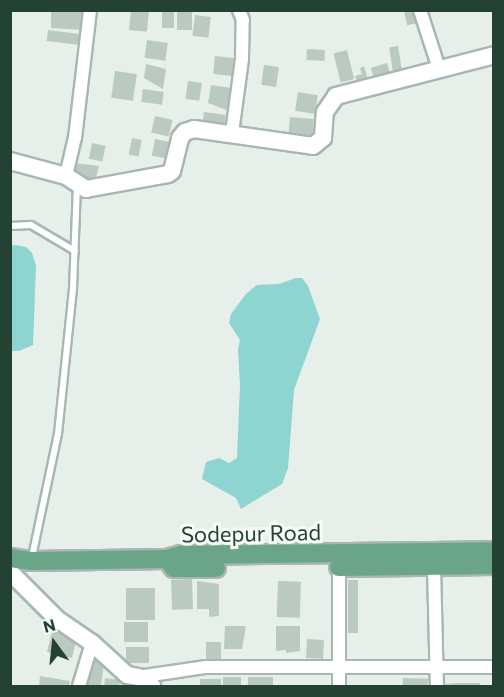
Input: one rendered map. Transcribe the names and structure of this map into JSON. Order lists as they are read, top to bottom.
{
  "streets": {
    "main road": ["Sodepur Road"]
  },
  "north": "top"
}
